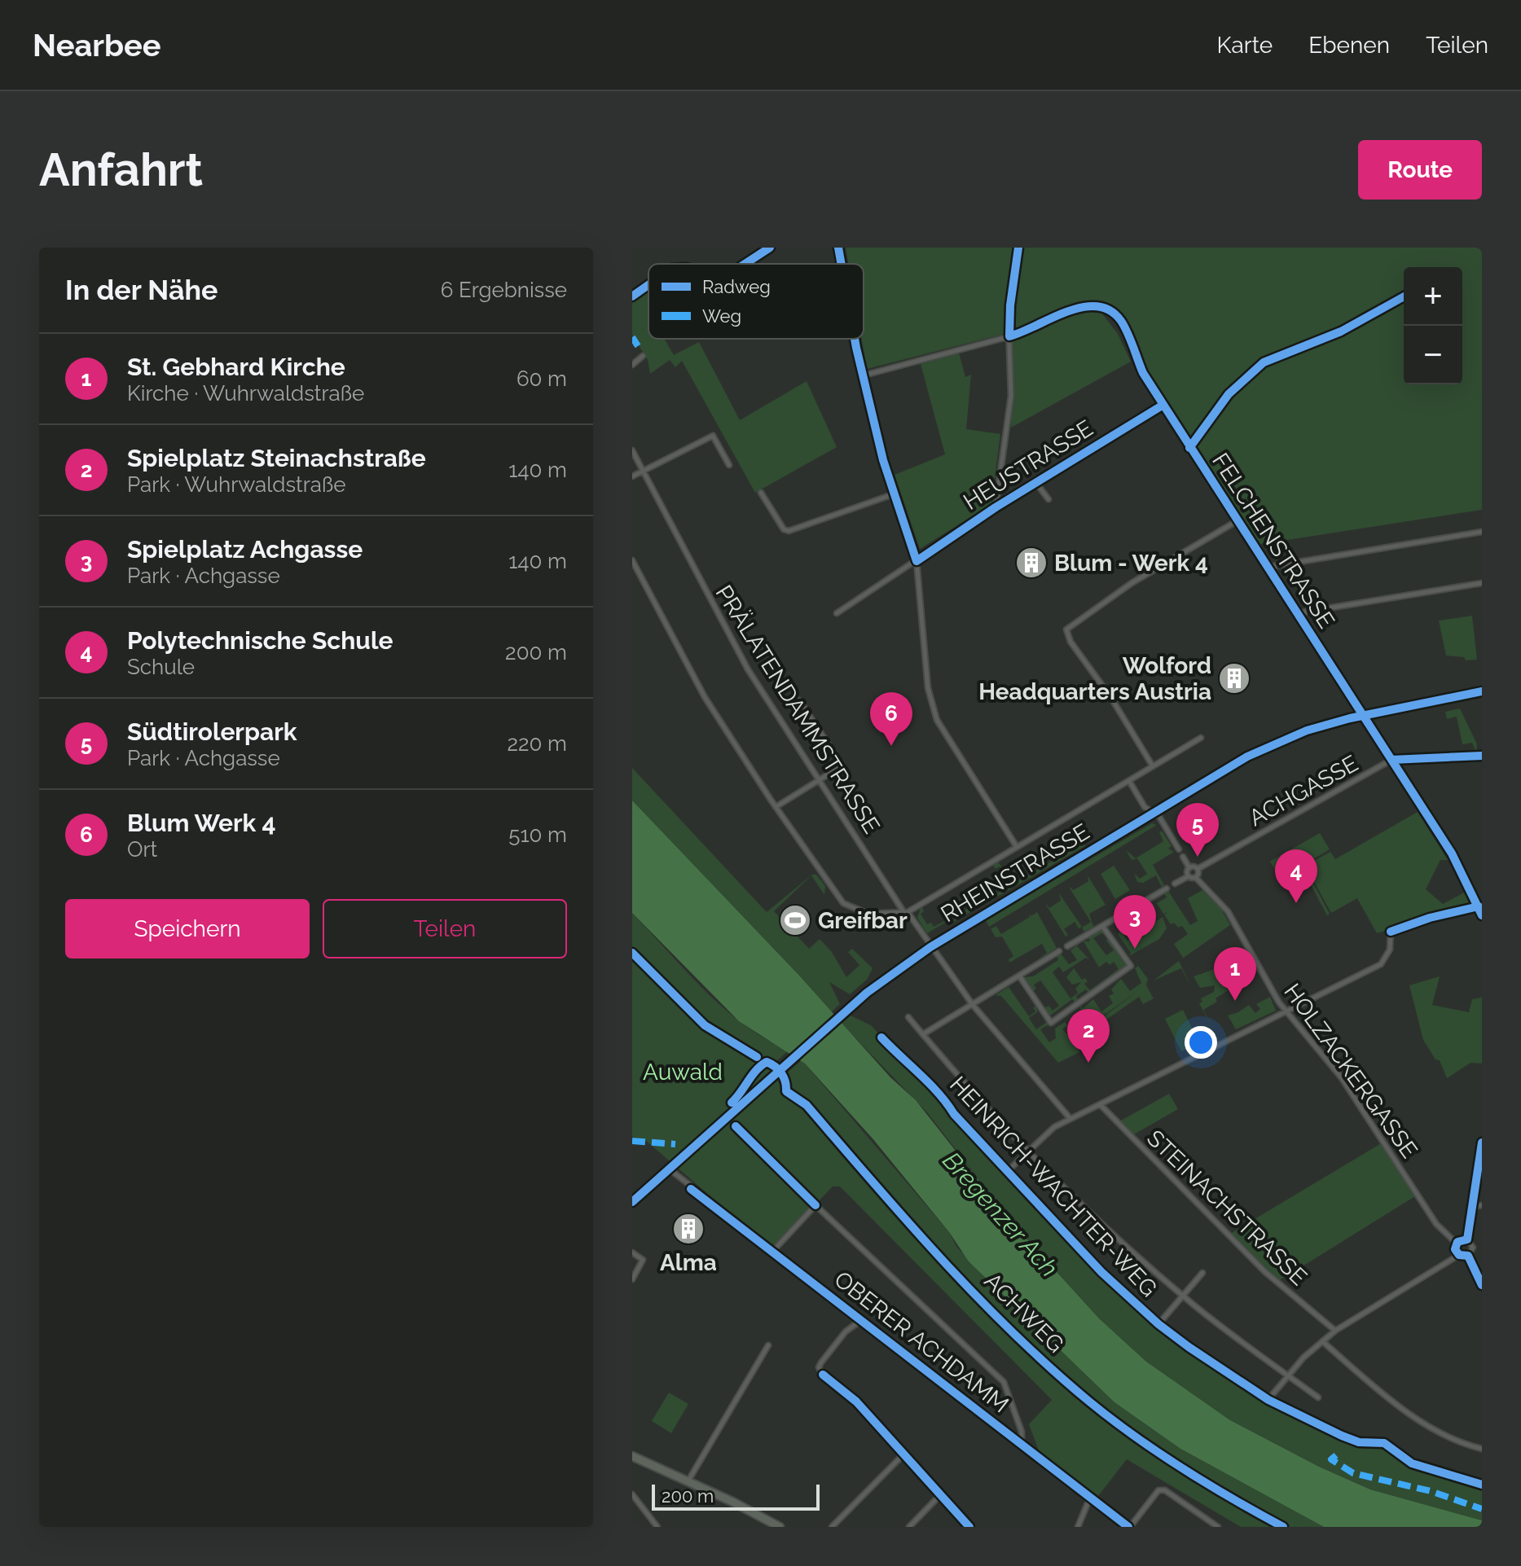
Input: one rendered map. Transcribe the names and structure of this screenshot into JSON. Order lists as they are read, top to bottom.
{
  "streets": {
    "main road": ["RHEINSTRASSE"],
    "street": [
      "HEUSTRASSE",
      "FELCHENSTRASSE",
      "PRÄLATENDAMMSTRASSE",
      "ACHGASSE",
      "HOLZACKERGASSE",
      "STEINACHSTRASSE",
      "OBERER ACHDAMM"
    ],
    "cycle path": ["HEINRICH-WACHTER-WEG", "ACHWEG"]
  },
  "crossings": [
    ["HEUSTRASSE", "FELCHENSTRASSE"],
    ["FELCHENSTRASSE", "ACHGASSE"],
    ["FELCHENSTRASSE", "RHEINSTRASSE"],
    ["PRÄLATENDAMMSTRASSE", "RHEINSTRASSE"],
    ["RHEINSTRASSE", "OBERER ACHDAMM"]
  ],
  "water": ["Bregenzer Ach"],
  "parks": ["Auwald"],
  "places": {
    "building": ["Blum - Werk 4", "Wolford Headquarters Austria", "Alma"],
    "sports": ["Greifbar"]
  },
  "legend": ["Radweg", "Weg"],
  "scale_bar": "200 m",
  "page": {
    "header": "Nearbee",
    "nav": ["Karte", "Ebenen", "Teilen"],
    "buttons": [
      "Route",
      ["Speichern", "Teilen"]
    ],
    "title": "Anfahrt",
    "heading": ["In der Nähe", "6 Ergebnisse"],
    "map_buttons": ["+", "−"],
    "list": [
      {
        "mark": "1",
        "name": "St. Gebhard Kirche",
        "note": "Kirche · Wuhrwaldstraße",
        "value": "60 m"
      },
      {
        "mark": "2",
        "name": "Spielplatz Steinachstraße",
        "note": "Park · Wuhrwaldstraße",
        "value": "140 m"
      },
      {
        "mark": "3",
        "name": "Spielplatz Achgasse",
        "note": "Park · Achgasse",
        "value": "140 m"
      },
      {
        "mark": "4",
        "name": "Polytechnische Schule",
        "note": "Schule",
        "value": "200 m"
      },
      {
        "mark": "5",
        "name": "Südtirolerpark",
        "note": "Park · Achgasse",
        "value": "220 m"
      },
      {
        "mark": "6",
        "name": "Blum Werk 4",
        "note": "Ort",
        "value": "510 m"
      }
    ],
    "pins": [
      "6",
      "5",
      "4",
      "3",
      "1",
      "2"
    ],
    "scale": "200 m"
  }
}
